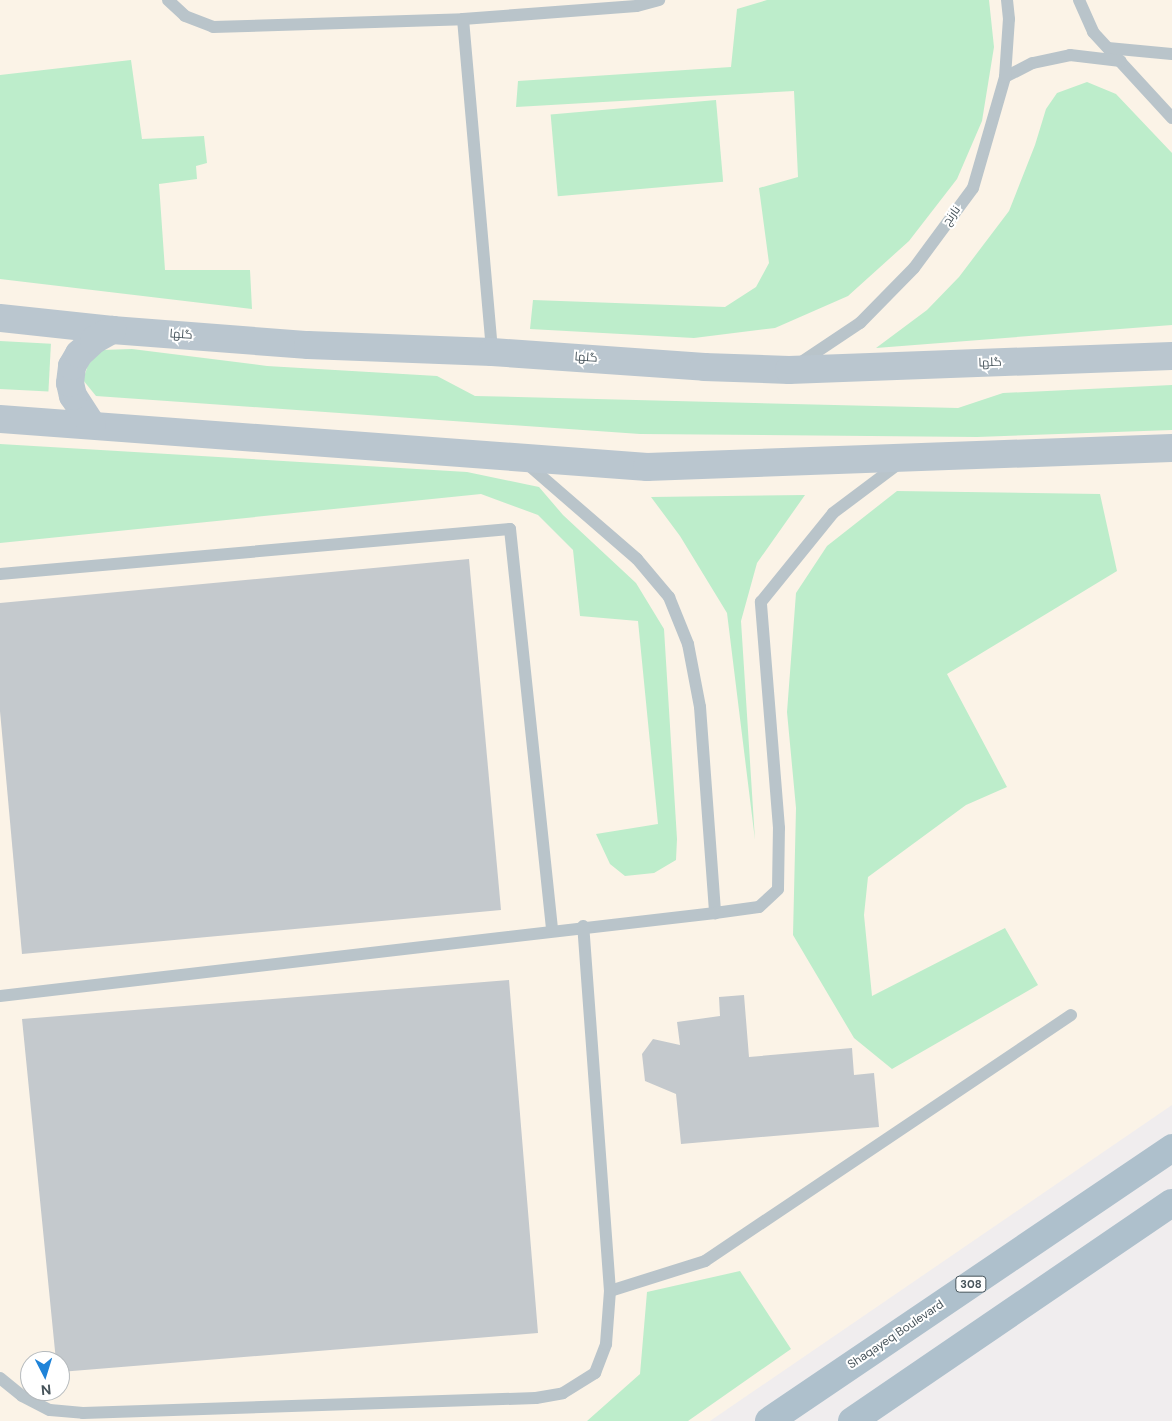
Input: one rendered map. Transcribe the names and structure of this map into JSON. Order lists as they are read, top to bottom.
{
  "streets": {
    "main road": ["308", "Shaqayeq Boulevard"],
    "street": ["گلها"],
    "lane": ["نارنج"]
  },
  "crossings": [
    ["نارنج", "گلها"]
  ],
  "north": "bottom"
}
